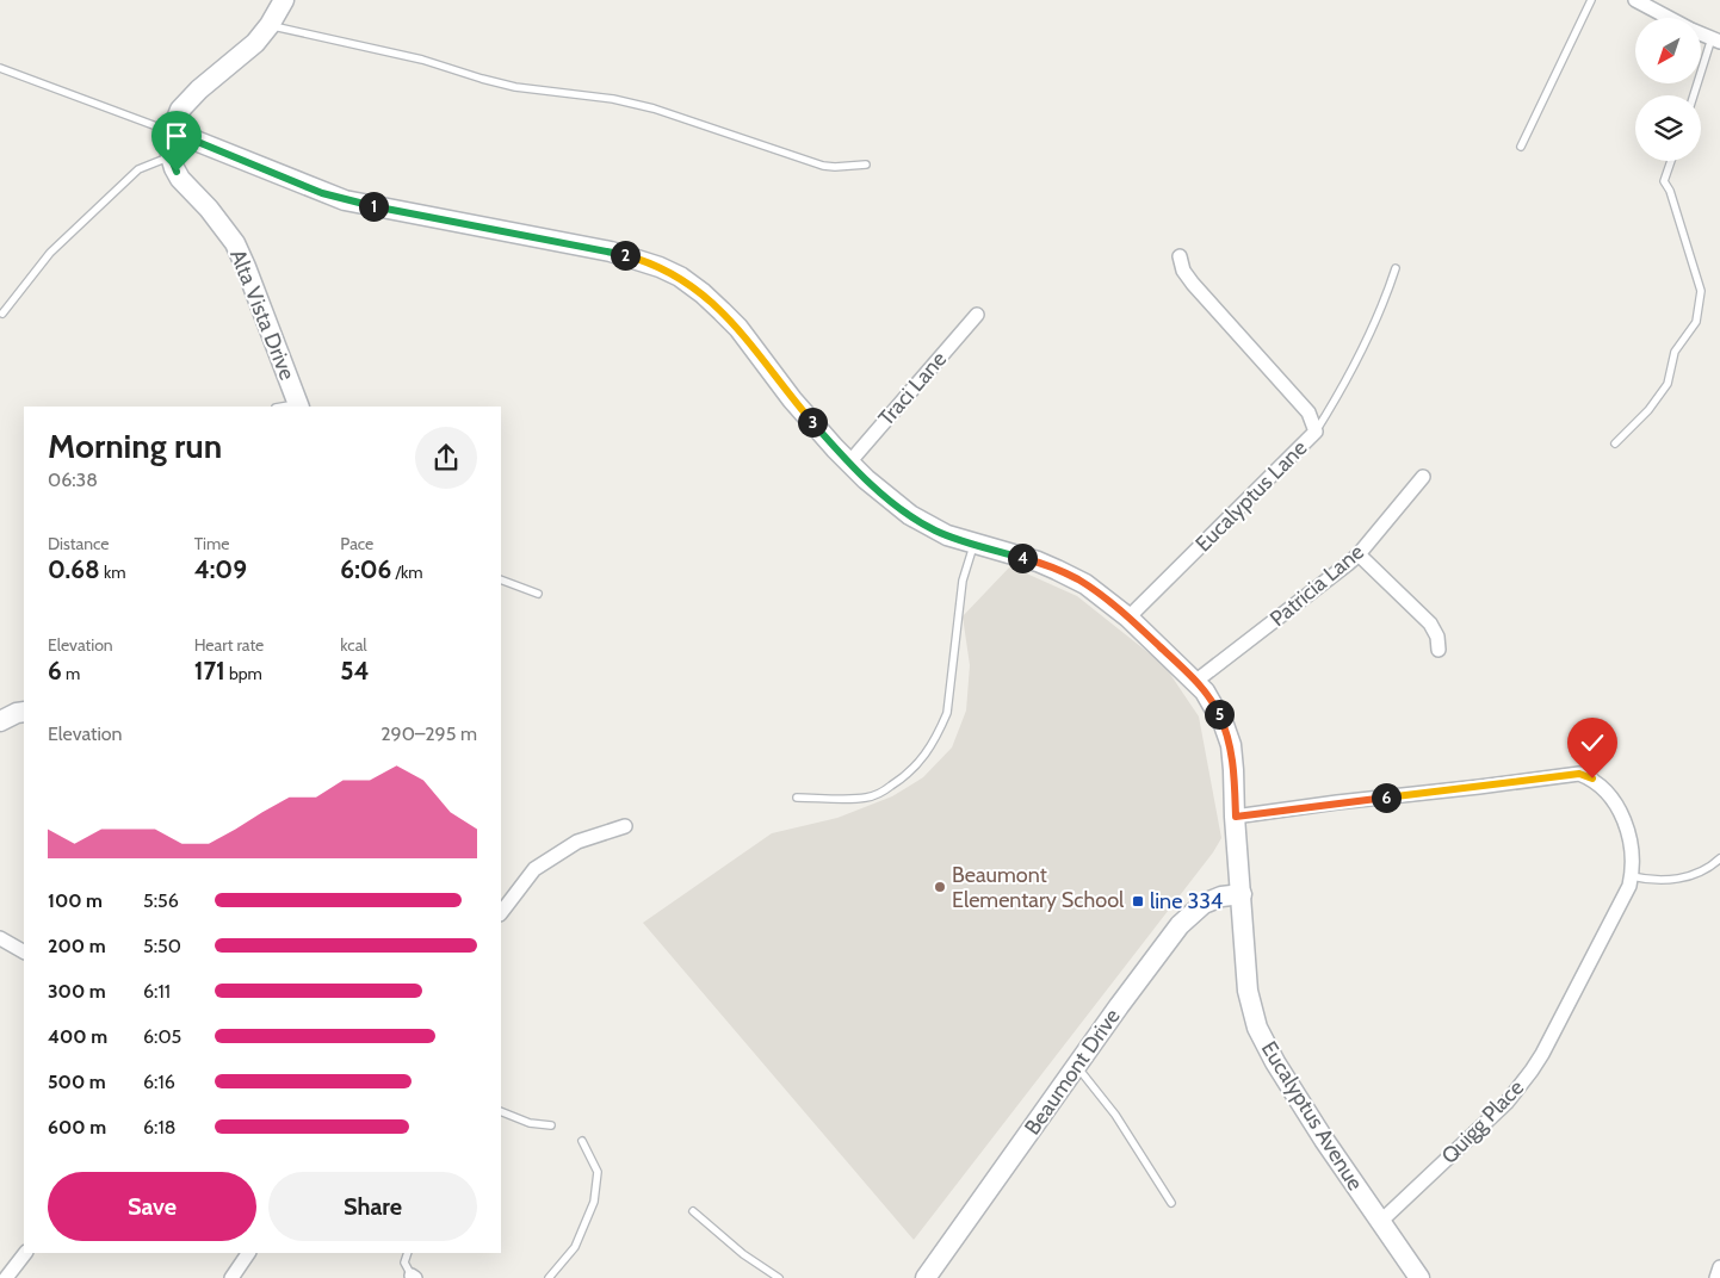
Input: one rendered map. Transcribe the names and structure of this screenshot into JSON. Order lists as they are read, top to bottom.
{
  "streets": {
    "main road": ["Alta Vista Drive", "Beaumont Drive", "Eucalyptus Avenue"],
    "street": [
      "Traci Lane",
      "Eucalyptus Lane",
      "Patricia Lane",
      "Quigg Place"
    ]
  },
  "crossings": [
    ["Traci Lane", "Eucalyptus Avenue"],
    ["Eucalyptus Lane", "Eucalyptus Avenue"],
    ["Patricia Lane", "Eucalyptus Avenue"],
    ["Beaumont Drive", "Eucalyptus Avenue"],
    ["Eucalyptus Avenue", "Quigg Place"]
  ],
  "places": {
    "other": ["Beaumont Elementary School"],
    "transit": ["line 334"]
  },
  "north": "bottom left",
  "page": {
    "pins": [
      "1",
      "2",
      "3",
      "4",
      "5",
      "6"
    ],
    "heading": ["Morning run", "06:38"],
    "stats": [
      ["Distance", "0.68 km"],
      ["Time", "4:09"],
      ["Pace", "6:06 /km"],
      ["Elevation", "6 m"],
      ["Heart rate", "171 bpm"],
      ["kcal", "54"]
    ],
    "chart": ["Elevation", "290–295 m"],
    "list": [
      {
        "name": "100 m",
        "note": "5:56"
      },
      {
        "name": "200 m",
        "note": "5:50"
      },
      {
        "name": "300 m",
        "note": "6:11"
      },
      {
        "name": "400 m",
        "note": "6:05"
      },
      {
        "name": "500 m",
        "note": "6:16"
      },
      {
        "name": "600 m",
        "note": "6:18"
      }
    ],
    "buttons": ["Save", "Share"]
  }
}
